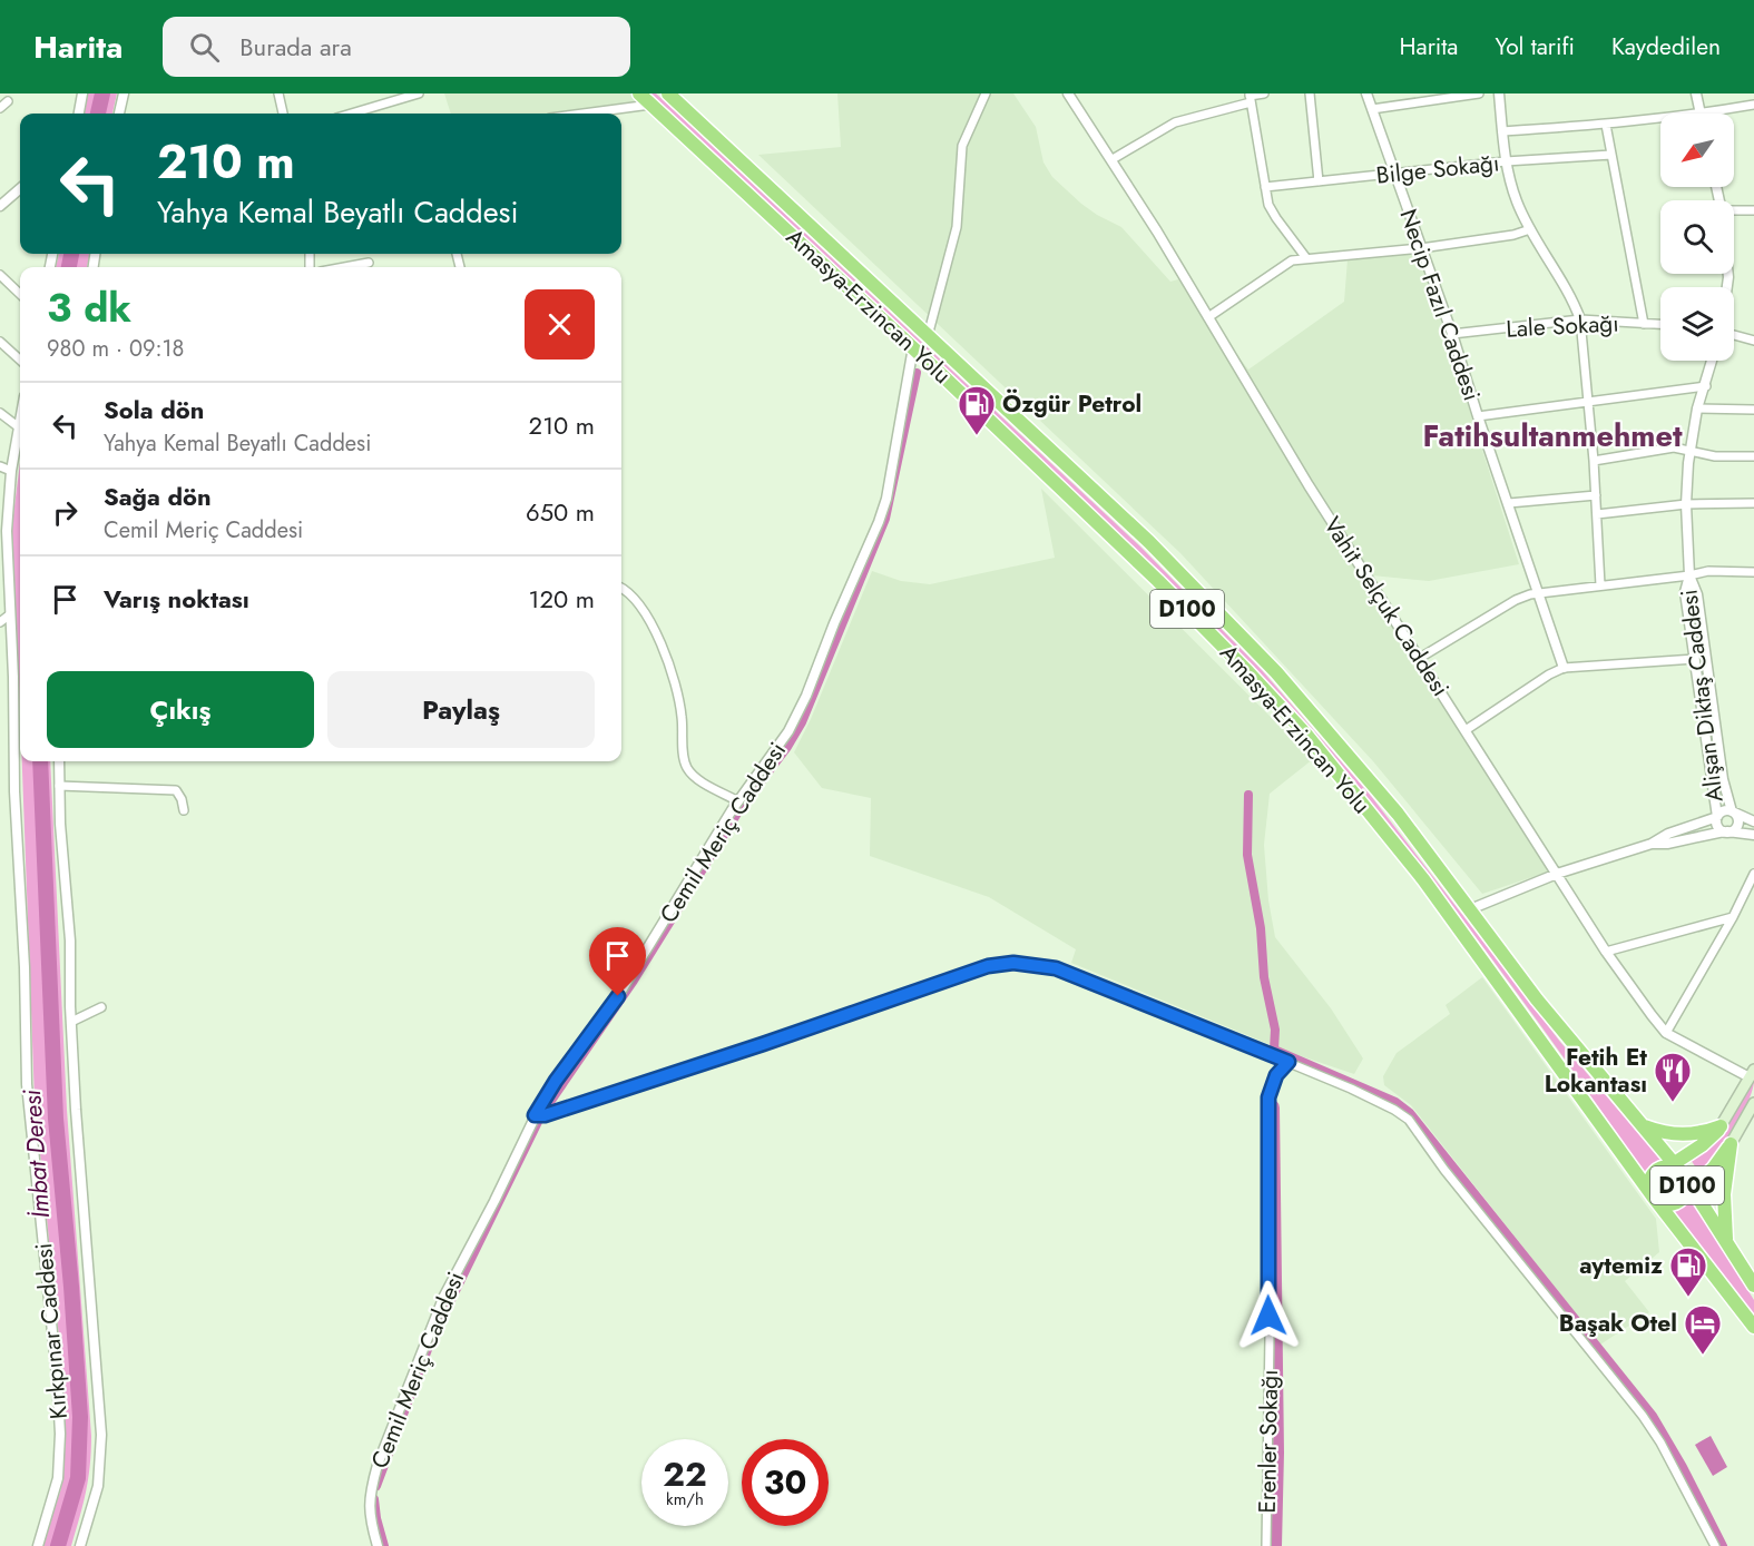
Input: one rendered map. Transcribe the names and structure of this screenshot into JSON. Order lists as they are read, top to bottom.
{
  "streets": {
    "highway": ["Amasya-Erzincan Yolu", "D100"],
    "street": [
      "Bilge Sokağı",
      "Necip Fazıl Caddesi",
      "Lale Sokağı",
      "Vahit Selçuk Caddesi",
      "Alişan Diktaş Caddesi",
      "Cemil Meriç Caddesi",
      "Kırkpınar Caddesi",
      "Erenler Sokağı"
    ]
  },
  "crossings": [
    ["Bilge Sokağı", "Necip Fazıl Caddesi"],
    ["Necip Fazıl Caddesi", "Lale Sokağı"],
    ["Amasya-Erzincan Yolu", "D100"],
    ["Amasya-Erzincan Yolu", "Cemil Meriç Caddesi"]
  ],
  "districts": ["Fatihsultanmehmet"],
  "water": ["İmbat Deresi"],
  "places": {
    "fuel station": ["Özgür Petrol", "aytemiz"],
    "restaurant": ["Fetih Et Lokantası"],
    "hotel": ["Başak Otel"]
  },
  "north": "bottom left",
  "page": {
    "header": "Harita",
    "search": "Burada ara",
    "nav": ["Harita", "Yol tarifi", "Kaydedilen"],
    "turn": ["210 m", "Yahya Kemal Beyatlı Caddesi"],
    "heading": ["3 dk", "980 m · 09:18"],
    "list": [
      {
        "name": "Sola dön",
        "note": "Yahya Kemal Beyatlı Caddesi",
        "value": "210 m"
      },
      {
        "name": "Sağa dön",
        "note": "Cemil Meriç Caddesi",
        "value": "650 m"
      },
      {
        "name": "Varış noktası",
        "value": "120 m"
      }
    ],
    "buttons": ["Çıkış", "Paylaş"],
    "speed": "22 km/h",
    "limit": "30"
  }
}
